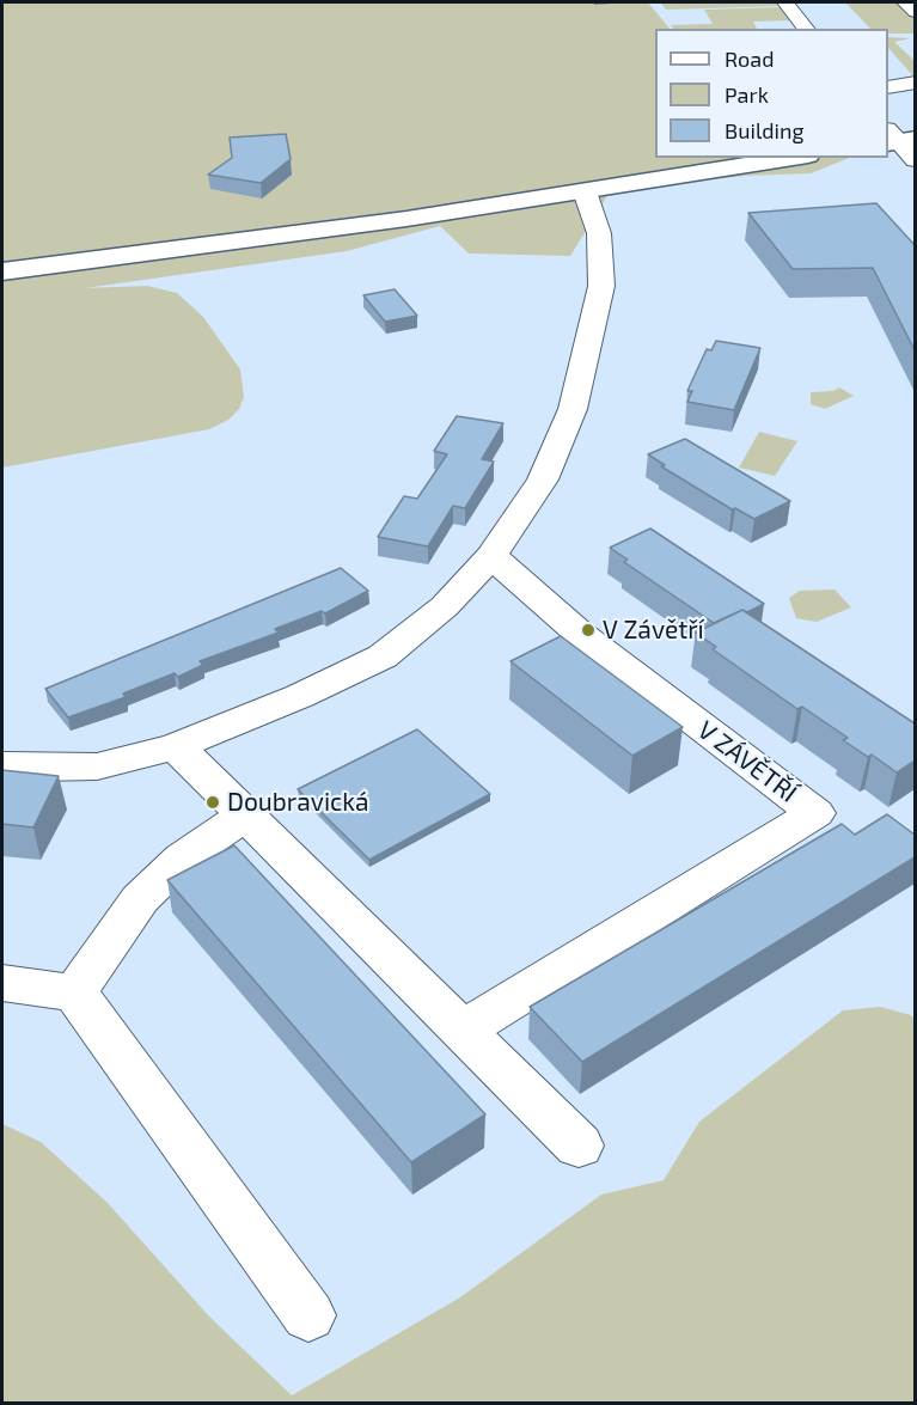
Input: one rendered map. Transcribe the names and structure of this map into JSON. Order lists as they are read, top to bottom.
{
  "streets": {
    "street": ["V ZÁVĚTŘÍ"]
  },
  "places": ["V Závětří", "Doubravická"],
  "legend": ["Road", "Park", "Building"]
}
